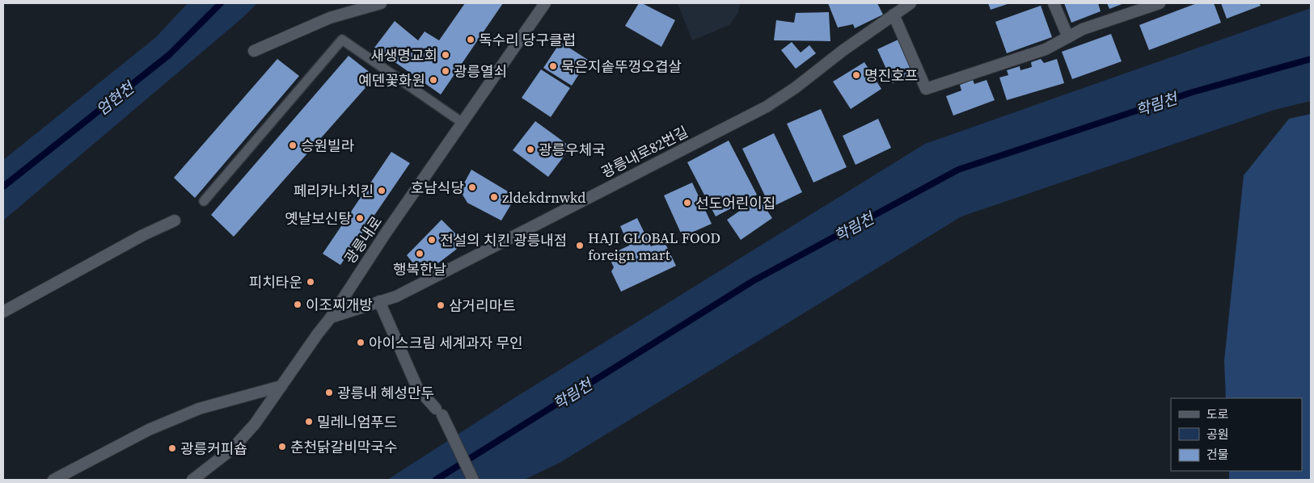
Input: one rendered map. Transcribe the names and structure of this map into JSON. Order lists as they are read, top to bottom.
{
  "streets": {
    "street": ["광릉내로82번길", "광릉내로"]
  },
  "crossings": [
    ["광릉내로82번길", "광릉내로"]
  ],
  "water": ["엄현천", "학림천"],
  "places": [
    "독수리 당구클럽",
    "새생명교회",
    "묵은지솥뚜껑오겹살",
    "광릉열쇠",
    "명진호프",
    "예덴꽃화원",
    "승원빌라",
    "광릉우체국",
    "호남식당",
    "페리카나치킨",
    "zldekdrnwkd",
    "선도어린이집",
    "옛날보신탕",
    "전설의 치킨 광릉내점",
    "HAJI GLOBAL FOOD foreign mart",
    "행복한날",
    "피치타운",
    "이조찌개방",
    "삼거리마트",
    "아이스크림 세계과자 무인",
    "광릉내 혜성만두",
    "밀레니엄푸드",
    "춘천닭갈비막국수",
    "광릉커피숍"
  ],
  "legend": ["도로", "공원", "건물"]
}
